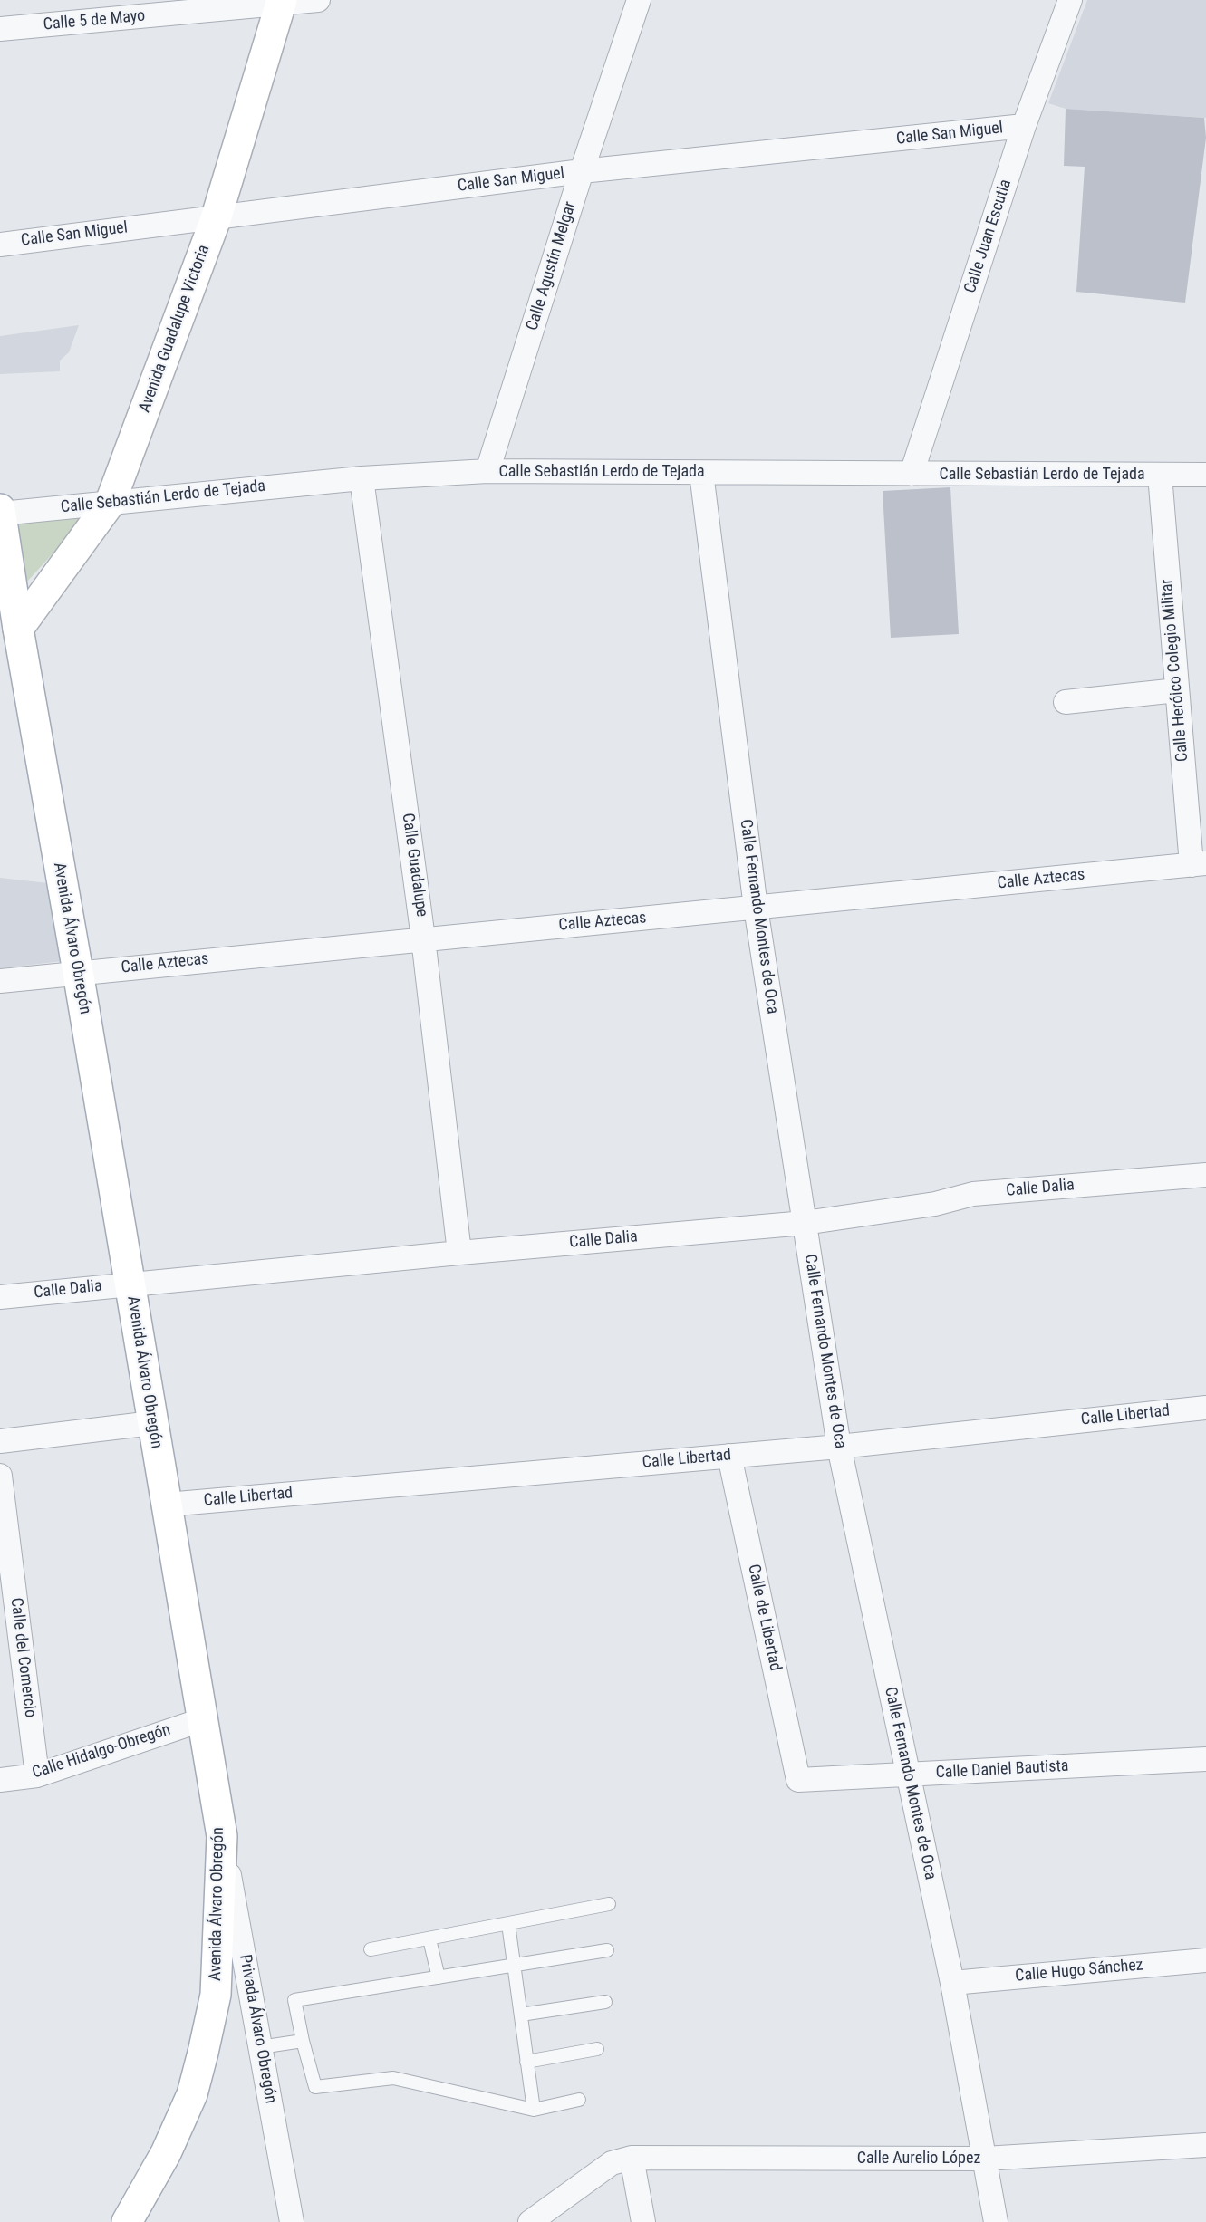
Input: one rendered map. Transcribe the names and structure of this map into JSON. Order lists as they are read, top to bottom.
{
  "streets": {
    "main road": ["Avenida Guadalupe Victoria", "Avenida Álvaro Obregón"],
    "street": [
      "Calle 5 de Mayo",
      "Calle San Miguel",
      "Calle Juan Escutia",
      "Calle Agustín Melgar",
      "Calle Sebastián Lerdo de Tejada",
      "Calle Heróico Colegio Militar",
      "Calle Guadalupe",
      "Calle Aztecas",
      "Calle Fernando Montes de Oca",
      "Calle Dalia",
      "Calle Libertad",
      "Calle de Libertad",
      "Calle del Comercio",
      "Calle Hidalgo-Obregón",
      "Calle Daniel Bautista",
      "Calle Hugo Sánchez",
      "Privada Álvaro Obregón",
      "Calle Aurelio López"
    ]
  },
  "crossings": [
    ["Calle 5 de Mayo", "Avenida Guadalupe Victoria"],
    ["Calle San Miguel", "Calle Juan Escutia"],
    ["Calle San Miguel", "Calle Agustín Melgar"],
    ["Calle San Miguel", "Avenida Guadalupe Victoria"],
    ["Calle Juan Escutia", "Calle Sebastián Lerdo de Tejada"],
    ["Calle Agustín Melgar", "Calle Sebastián Lerdo de Tejada"],
    ["Avenida Guadalupe Victoria", "Calle Sebastián Lerdo de Tejada"],
    ["Avenida Guadalupe Victoria", "Avenida Álvaro Obregón"],
    ["Calle Sebastián Lerdo de Tejada", "Calle Heróico Colegio Militar"],
    ["Calle Sebastián Lerdo de Tejada", "Calle Guadalupe"],
    ["Calle Sebastián Lerdo de Tejada", "Calle Fernando Montes de Oca"],
    ["Calle Sebastián Lerdo de Tejada", "Avenida Álvaro Obregón"],
    ["Calle Heróico Colegio Militar", "Calle Aztecas"],
    ["Calle Guadalupe", "Calle Aztecas"],
    ["Calle Guadalupe", "Calle Dalia"],
    ["Calle Aztecas", "Calle Fernando Montes de Oca"],
    ["Calle Aztecas", "Avenida Álvaro Obregón"],
    ["Calle Fernando Montes de Oca", "Calle Dalia"],
    ["Calle Fernando Montes de Oca", "Calle Libertad"],
    ["Calle Fernando Montes de Oca", "Calle Daniel Bautista"],
    ["Calle Fernando Montes de Oca", "Calle Hugo Sánchez"],
    ["Calle Fernando Montes de Oca", "Calle Aurelio López"],
    ["Avenida Álvaro Obregón", "Calle Dalia"],
    ["Avenida Álvaro Obregón", "Calle Libertad"],
    ["Avenida Álvaro Obregón", "Calle Hidalgo-Obregón"],
    ["Avenida Álvaro Obregón", "Privada Álvaro Obregón"],
    ["Calle Libertad", "Calle de Libertad"],
    ["Calle de Libertad", "Calle Daniel Bautista"],
    ["Calle del Comercio", "Calle Hidalgo-Obregón"]
  ]
}
